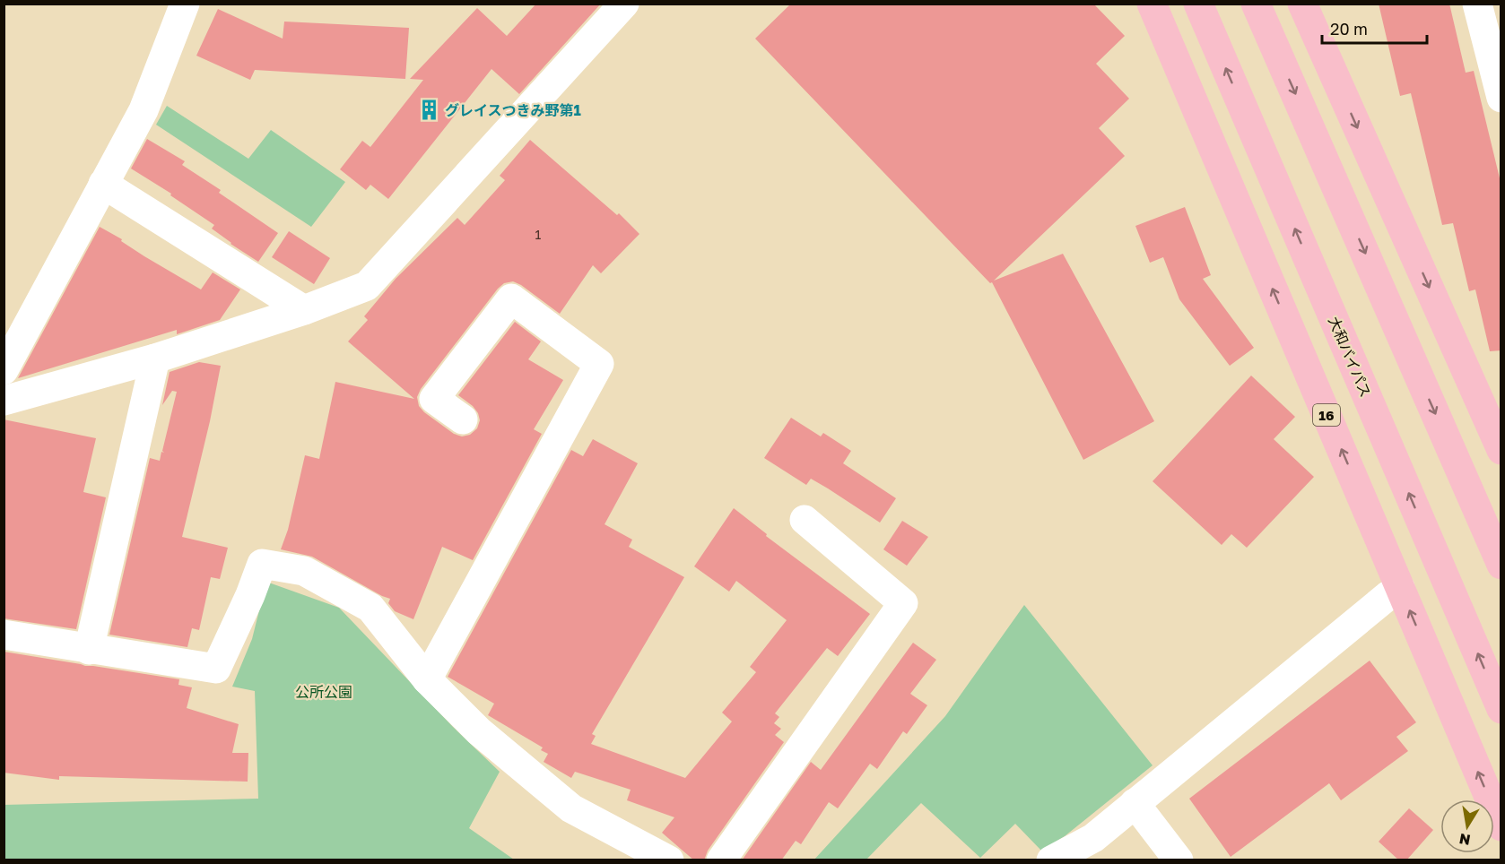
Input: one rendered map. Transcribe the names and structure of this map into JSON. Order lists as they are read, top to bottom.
{
  "streets": {
    "highway": ["大和バイパス", "16"]
  },
  "parks": ["公所公園"],
  "places": {
    "building": ["グレイスつきみ野第1"]
  },
  "house_numbers": ["1"],
  "scale_bar": "20 m",
  "north": "bottom"
}
